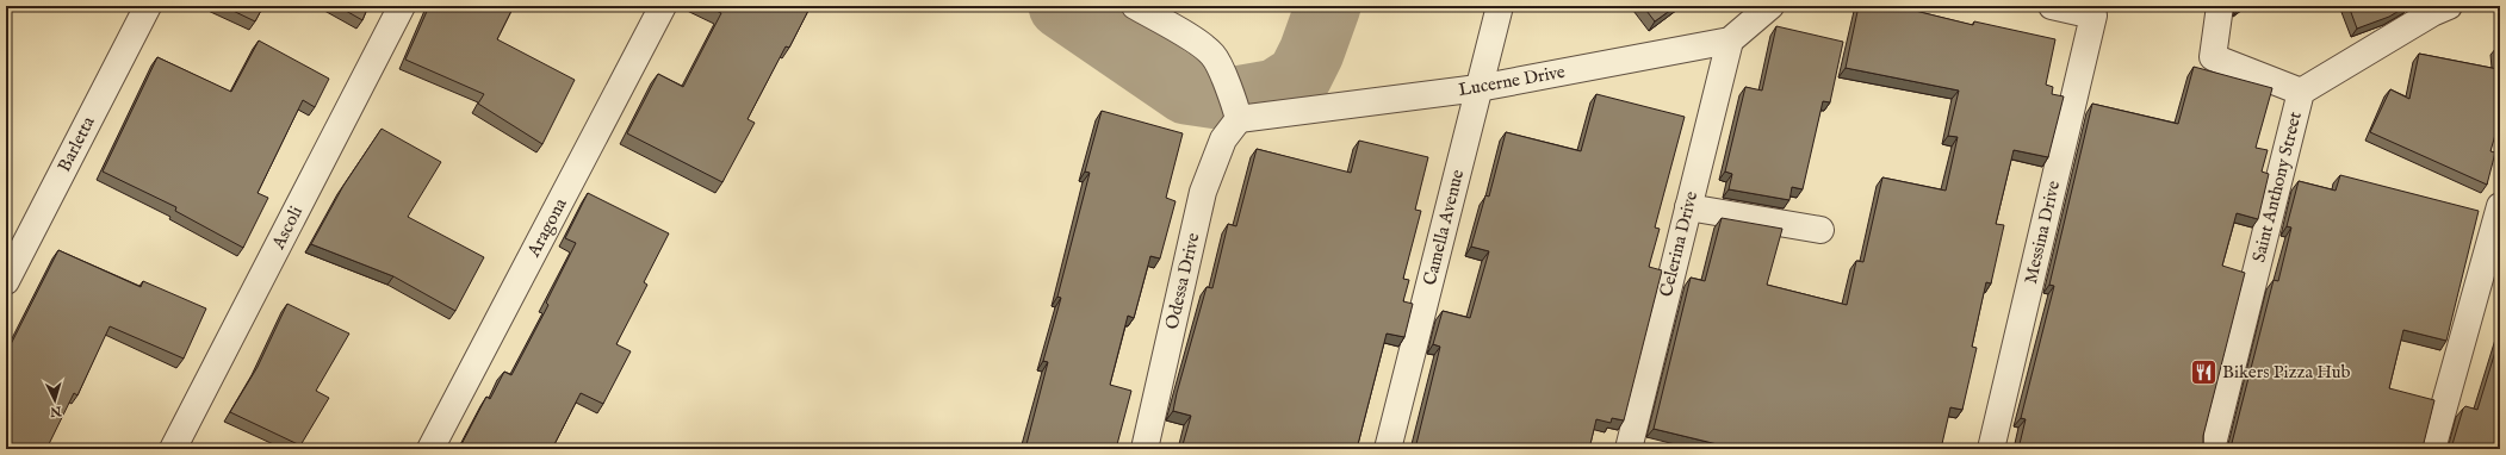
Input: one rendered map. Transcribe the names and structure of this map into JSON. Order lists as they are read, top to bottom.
{
  "streets": {
    "street": [
      "Lucerne Drive",
      "Barletta",
      "Saint Anthony Street",
      "Ascoli",
      "Aragona",
      "Camella Avenue",
      "Messina Drive",
      "Celerina Drive",
      "Odessa Drive"
    ]
  },
  "crossings": [
    ["Lucerne Drive", "Camella Avenue"],
    ["Lucerne Drive", "Celerina Drive"],
    ["Lucerne Drive", "Odessa Drive"]
  ],
  "places": {
    "restaurant": ["Bikers Pizza Hub"]
  },
  "north": "bottom"
}
